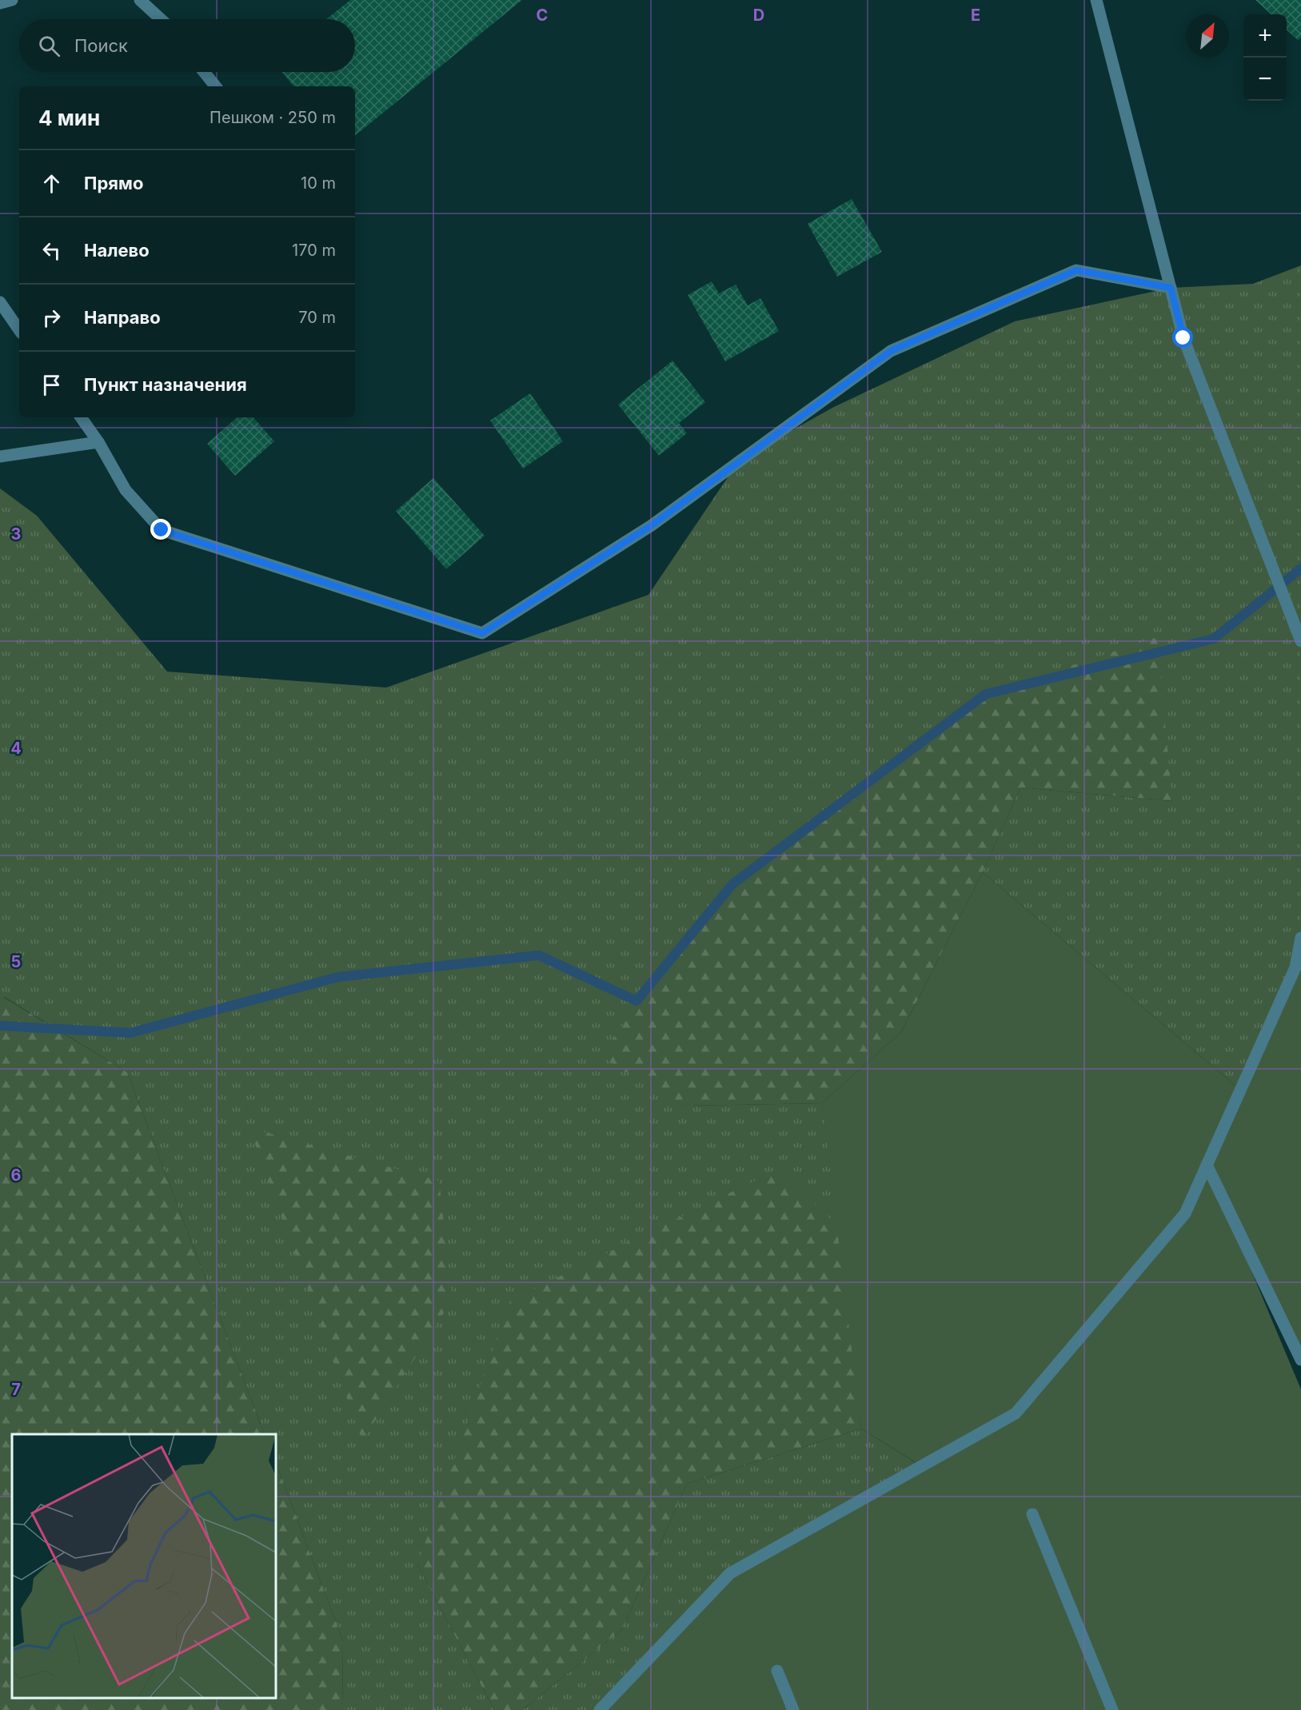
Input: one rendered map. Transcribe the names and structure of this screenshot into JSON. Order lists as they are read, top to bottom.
{
  "north": "top right",
  "page": {
    "map_buttons": ["+", "−"],
    "search": "Поиск",
    "heading": ["4 мин", "Пешком · 250 m"],
    "list": [
      ["Прямо", "10 m"],
      ["Налево", "170 m"],
      ["Направо", "70 m"],
      "Пункт назначения"
    ]
  },
  "grid": {
    "columns": ["C", "D", "E"],
    "rows": [
      "3",
      "4",
      "5",
      "6",
      "7"
    ]
  }
}
